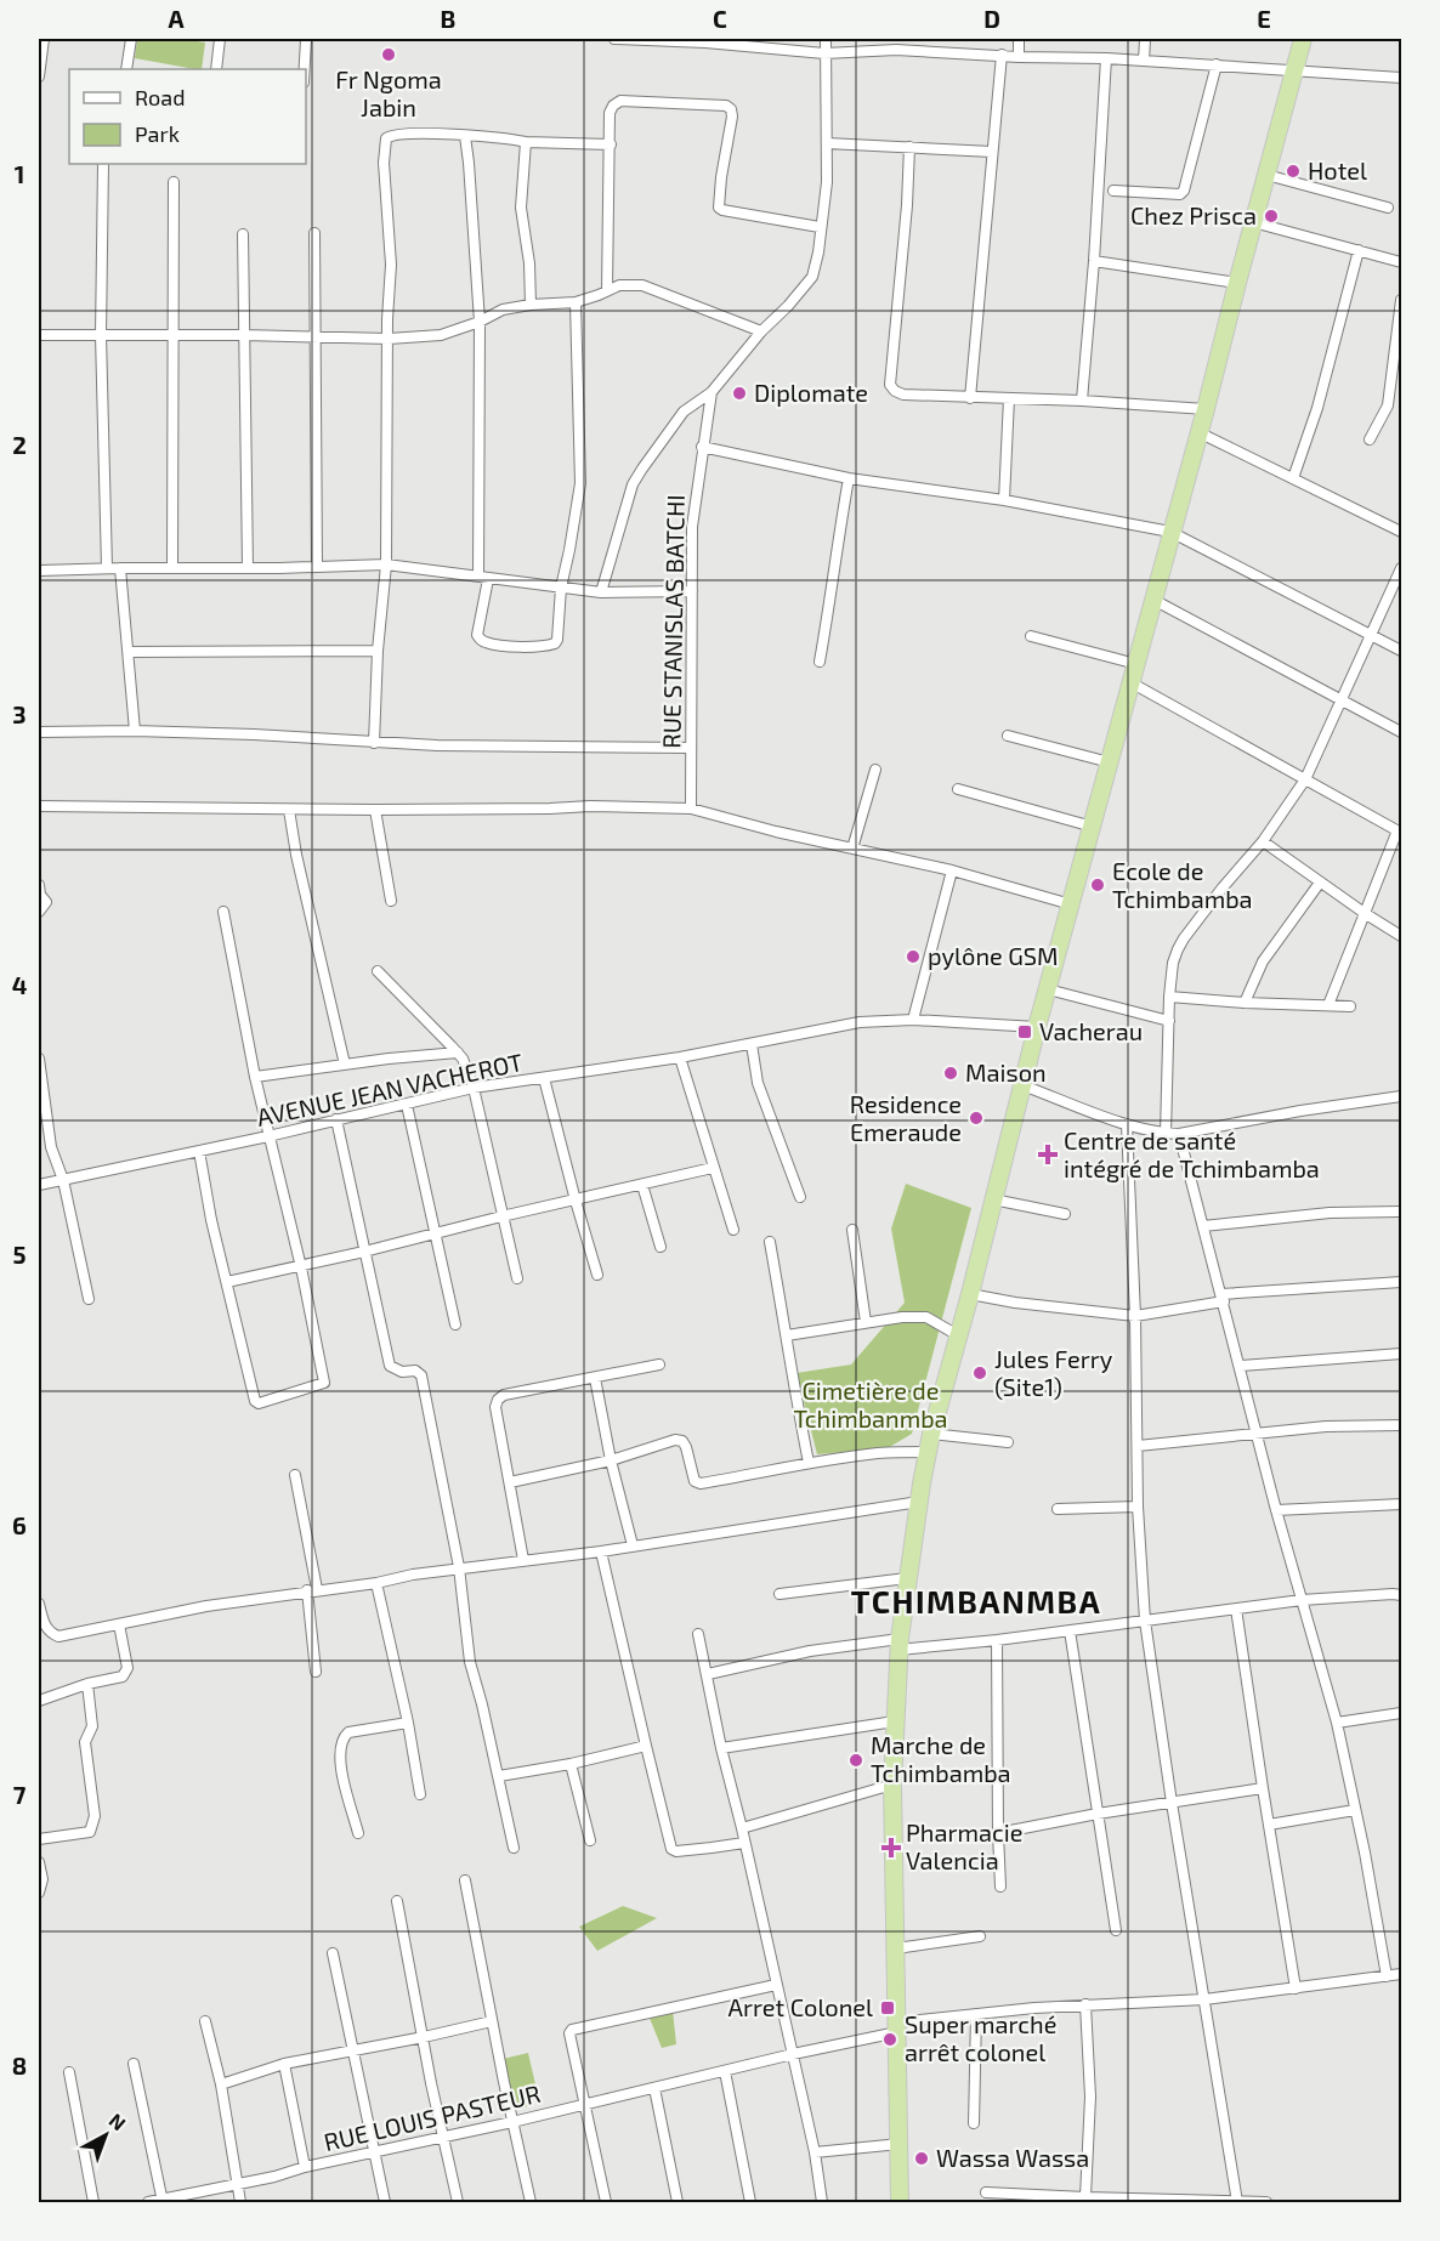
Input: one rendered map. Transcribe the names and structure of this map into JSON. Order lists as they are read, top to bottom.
{
  "streets": {
    "street": ["RUE STANISLAS BATCHI", "AVENUE JEAN VACHEROT", "RUE LOUIS PASTEUR"]
  },
  "districts": ["TCHIMBANMBA"],
  "parks": ["Cimetière de Tchimbanmba"],
  "places": {
    "other": [
      "Fr Ngoma Jabin",
      "Hotel",
      "Chez Prisca",
      "Diplomate",
      "Ecole de Tchimbamba",
      "pylône GSM",
      "Maison",
      "Residence Emeraude",
      "Jules Ferry (Site1)",
      "Marche de Tchimbamba",
      "Super marché arrêt colonel",
      "Wassa Wassa"
    ],
    "transit": ["Vacherau", "Arret Colonel"],
    "health": ["Centre de santé intégré de Tchimbamba", "Pharmacie Valencia"]
  },
  "legend": ["Road", "Park"],
  "north": "top right",
  "grid": {
    "columns": [
      "A",
      "B",
      "C",
      "D",
      "E"
    ],
    "rows": [
      "1",
      "2",
      "3",
      "4",
      "5",
      "6",
      "7",
      "8"
    ]
  }
}
